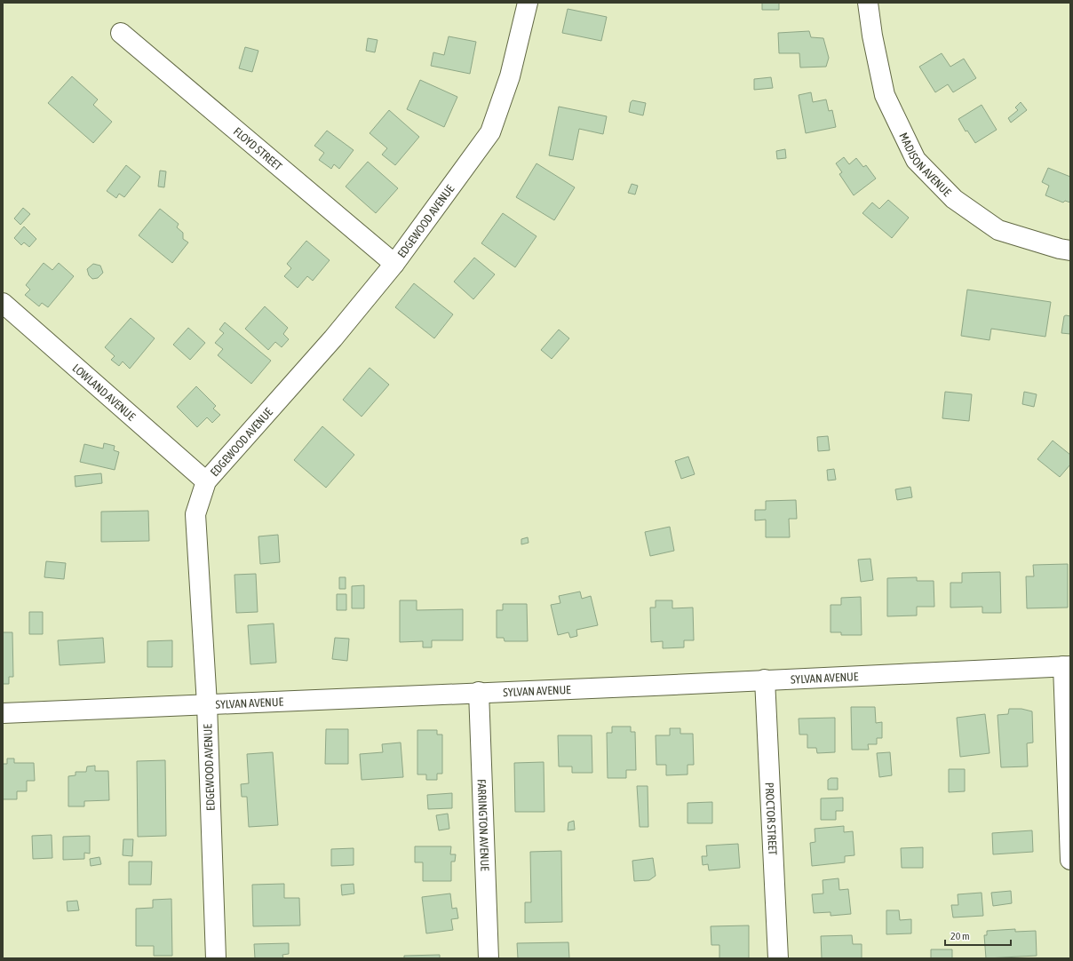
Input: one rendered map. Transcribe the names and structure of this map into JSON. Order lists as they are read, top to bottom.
{
  "streets": {
    "street": [
      "FLOYD STREET",
      "MADISON AVENUE",
      "EDGEWOOD AVENUE",
      "LOWLAND AVENUE",
      "SYLVAN AVENUE",
      "PROCTOR STREET",
      "FARRINGTON AVENUE"
    ]
  },
  "crossings": [
    ["FLOYD STREET", "EDGEWOOD AVENUE"],
    ["EDGEWOOD AVENUE", "LOWLAND AVENUE"],
    ["EDGEWOOD AVENUE", "SYLVAN AVENUE"],
    ["SYLVAN AVENUE", "PROCTOR STREET"],
    ["SYLVAN AVENUE", "FARRINGTON AVENUE"]
  ],
  "scale_bar": "20 m"
}
